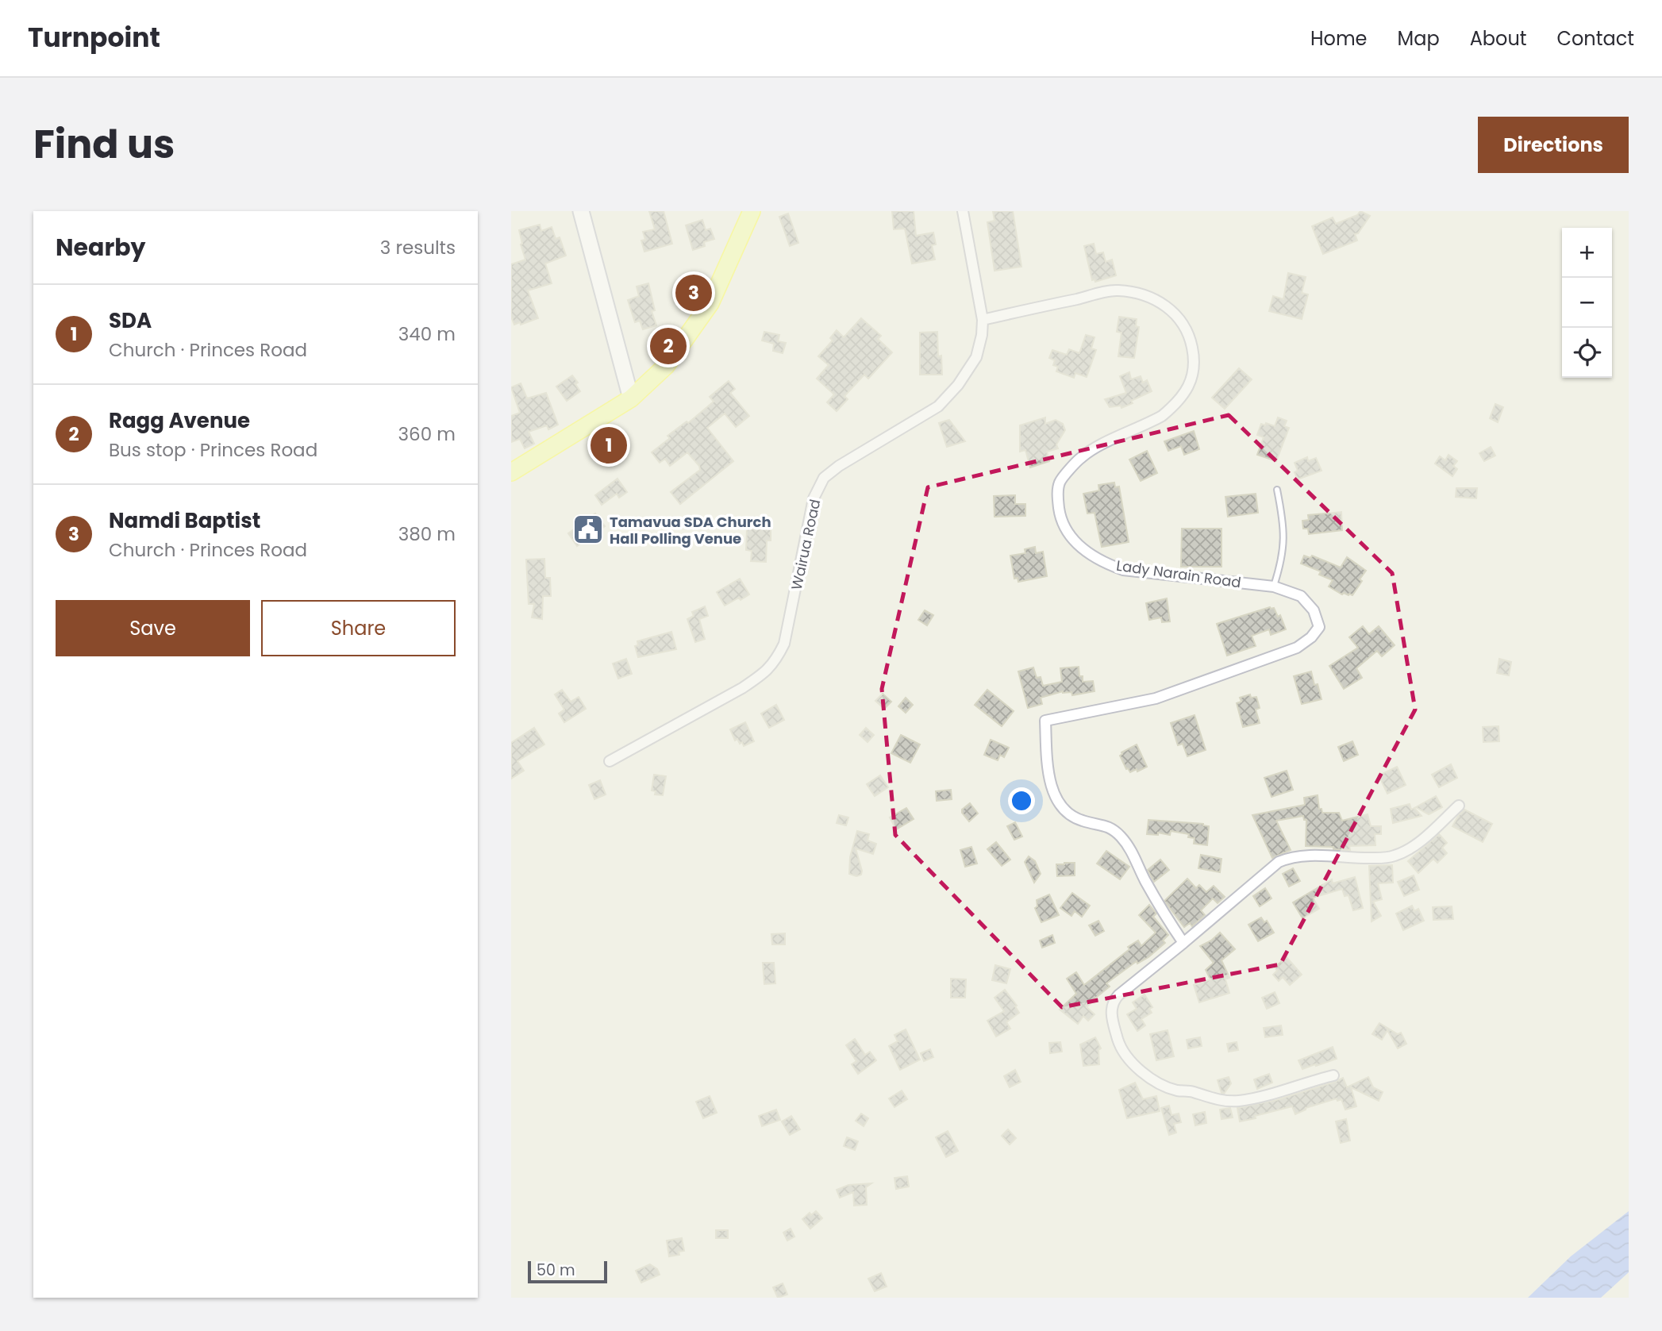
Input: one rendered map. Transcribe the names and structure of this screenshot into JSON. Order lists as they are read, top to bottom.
{
  "streets": {
    "street": ["Wairua Road", "Lady Narain Road"]
  },
  "crossings": [
    ["Wairua Road", "Lady Narain Road"]
  ],
  "places": {
    "public building": ["Tamavua SDA Church Hall Polling Venue"]
  },
  "scale_bar": "50 m",
  "page": {
    "header": "Turnpoint",
    "nav": [
      "Home",
      "Map",
      "About",
      "Contact"
    ],
    "title": "Find us",
    "buttons": [
      "Directions",
      ["Save", "Share"]
    ],
    "heading": ["Nearby", "3 results"],
    "map_buttons": ["+", "−"],
    "pins": ["3", "2", "1"],
    "list": [
      {
        "mark": "1",
        "name": "SDA",
        "note": "Church · Princes Road",
        "value": "340 m"
      },
      {
        "mark": "2",
        "name": "Ragg Avenue",
        "note": "Bus stop · Princes Road",
        "value": "360 m"
      },
      {
        "mark": "3",
        "name": "Namdi Baptist",
        "note": "Church · Princes Road",
        "value": "380 m"
      }
    ],
    "scale": "50 m"
  }
}
